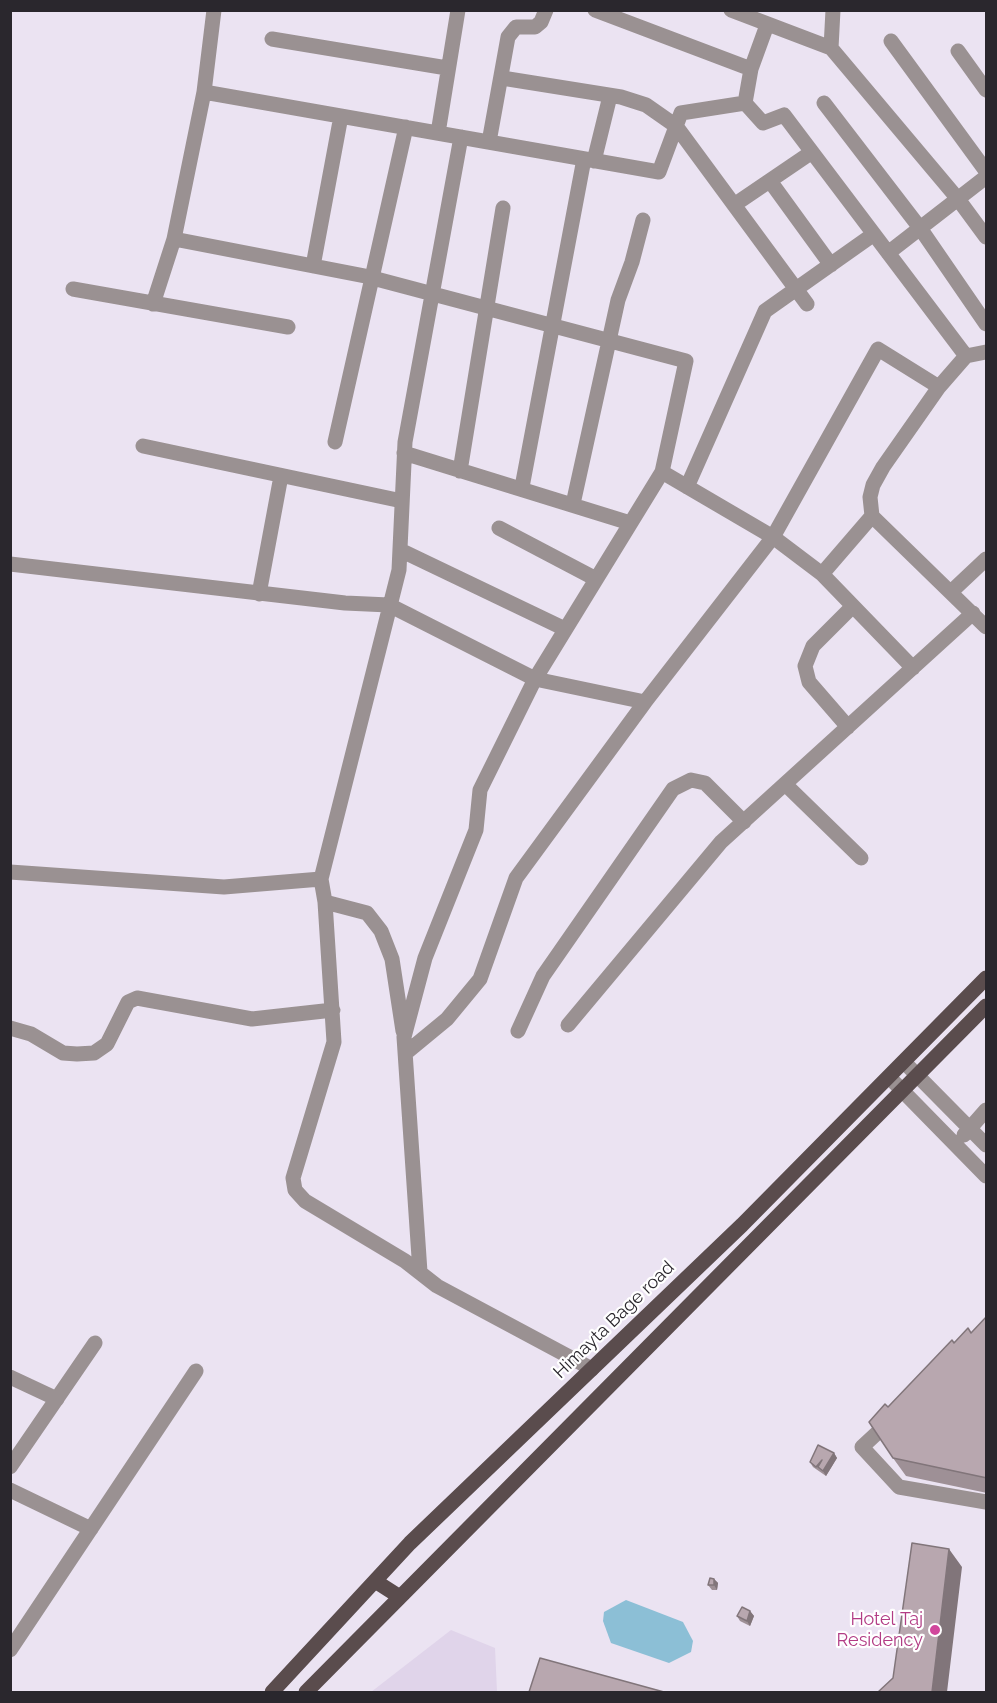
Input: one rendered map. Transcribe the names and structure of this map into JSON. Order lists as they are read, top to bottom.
{
  "streets": {
    "main road": ["Himayta Bage road"]
  },
  "places": ["Hotel Taj Residency"]
}
